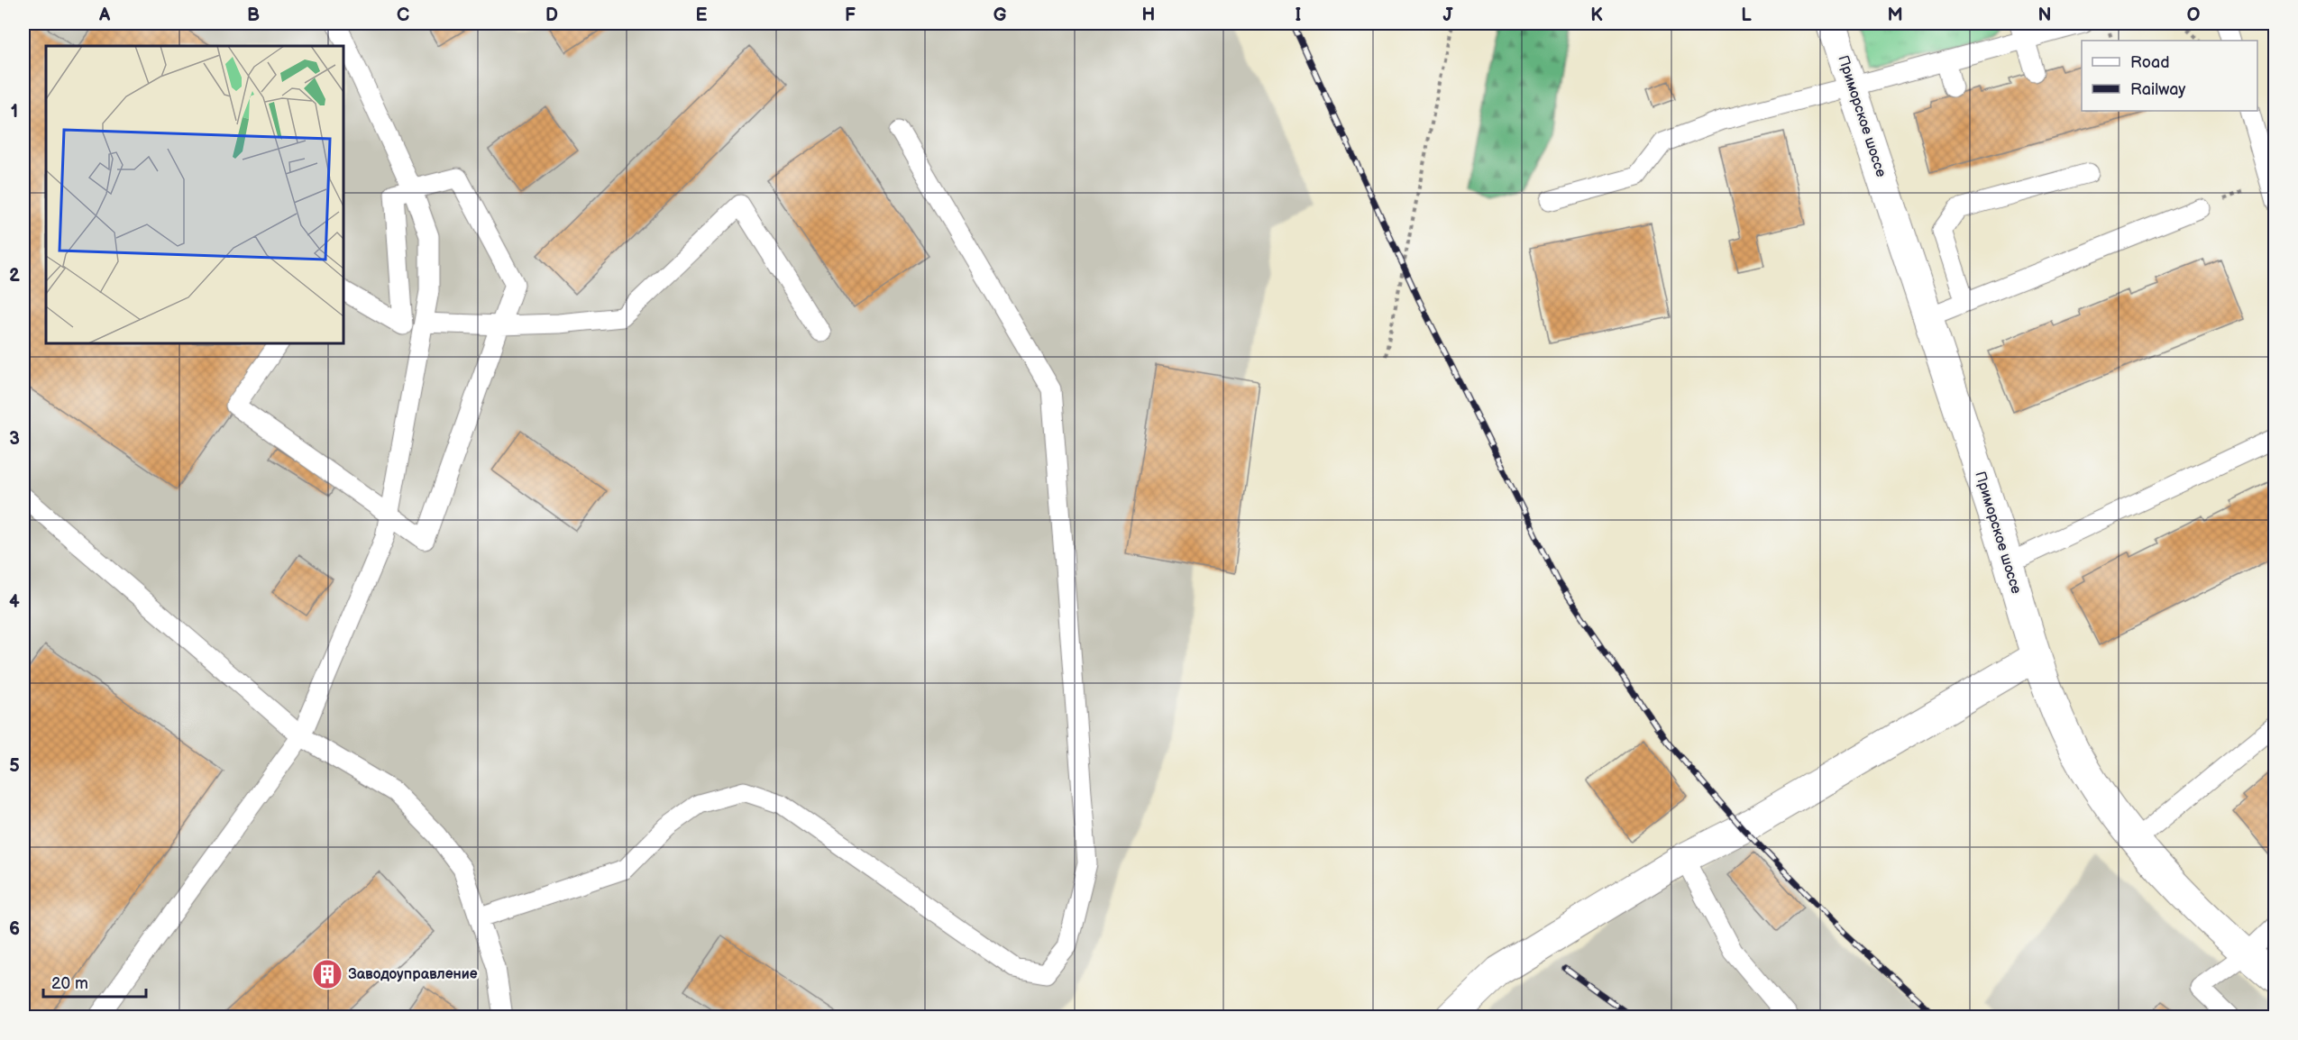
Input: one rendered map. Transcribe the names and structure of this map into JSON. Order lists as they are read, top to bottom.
{
  "streets": {
    "main road": ["Приморское шоссе"]
  },
  "places": {
    "building": ["Заводоуправление"]
  },
  "legend": ["Road", "Railway"],
  "scale_bar": "20 m",
  "grid": {
    "columns": [
      "A",
      "B",
      "C",
      "D",
      "E",
      "F",
      "G",
      "H",
      "I",
      "J",
      "K",
      "L",
      "M",
      "N",
      "O"
    ],
    "rows": [
      "1",
      "2",
      "3",
      "4",
      "5",
      "6"
    ]
  }
}
